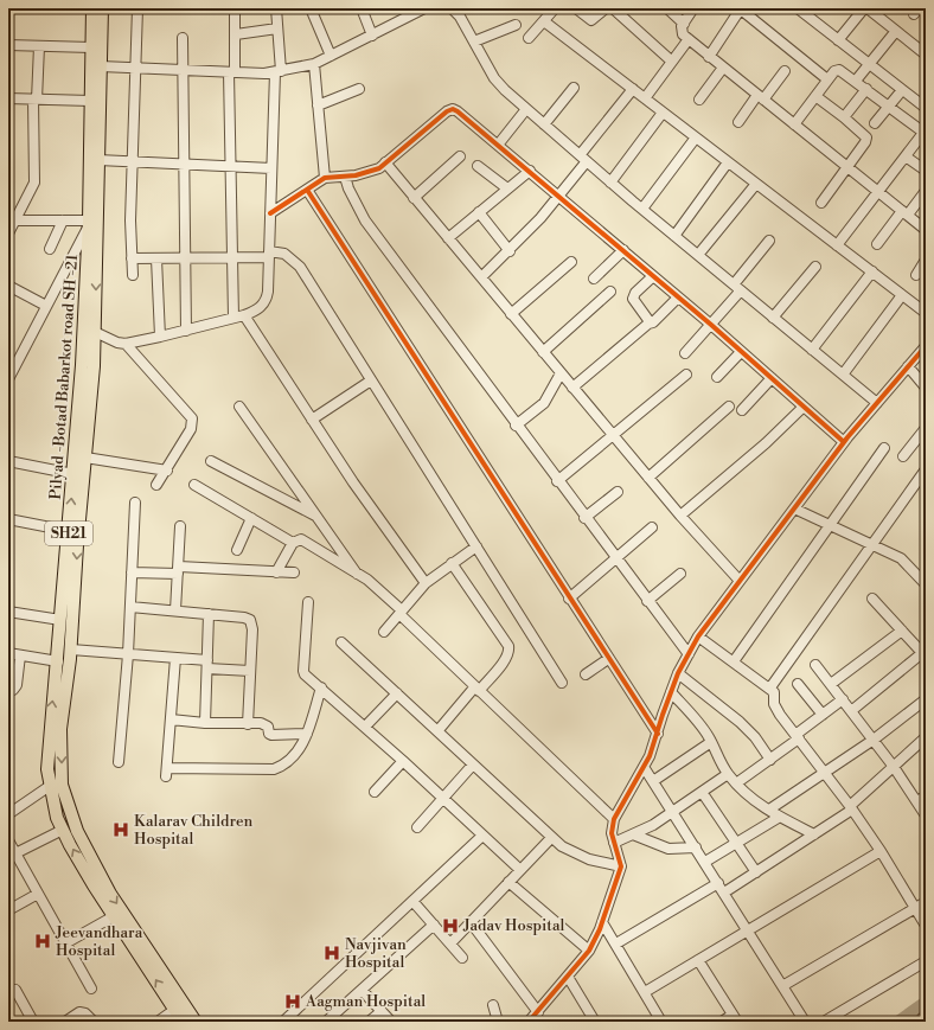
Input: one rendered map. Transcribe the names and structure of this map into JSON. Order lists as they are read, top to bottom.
{
  "streets": {
    "main road": ["Pilyad -Botad Babarkot road SH -21", "SH21"]
  },
  "places": {
    "hospital": [
      "Kalarav Children Hospital",
      "Jadav Hospital",
      "Jeevandhara Hospital",
      "Navjivan Hospital",
      "Aagman Hospital"
    ]
  }
}
